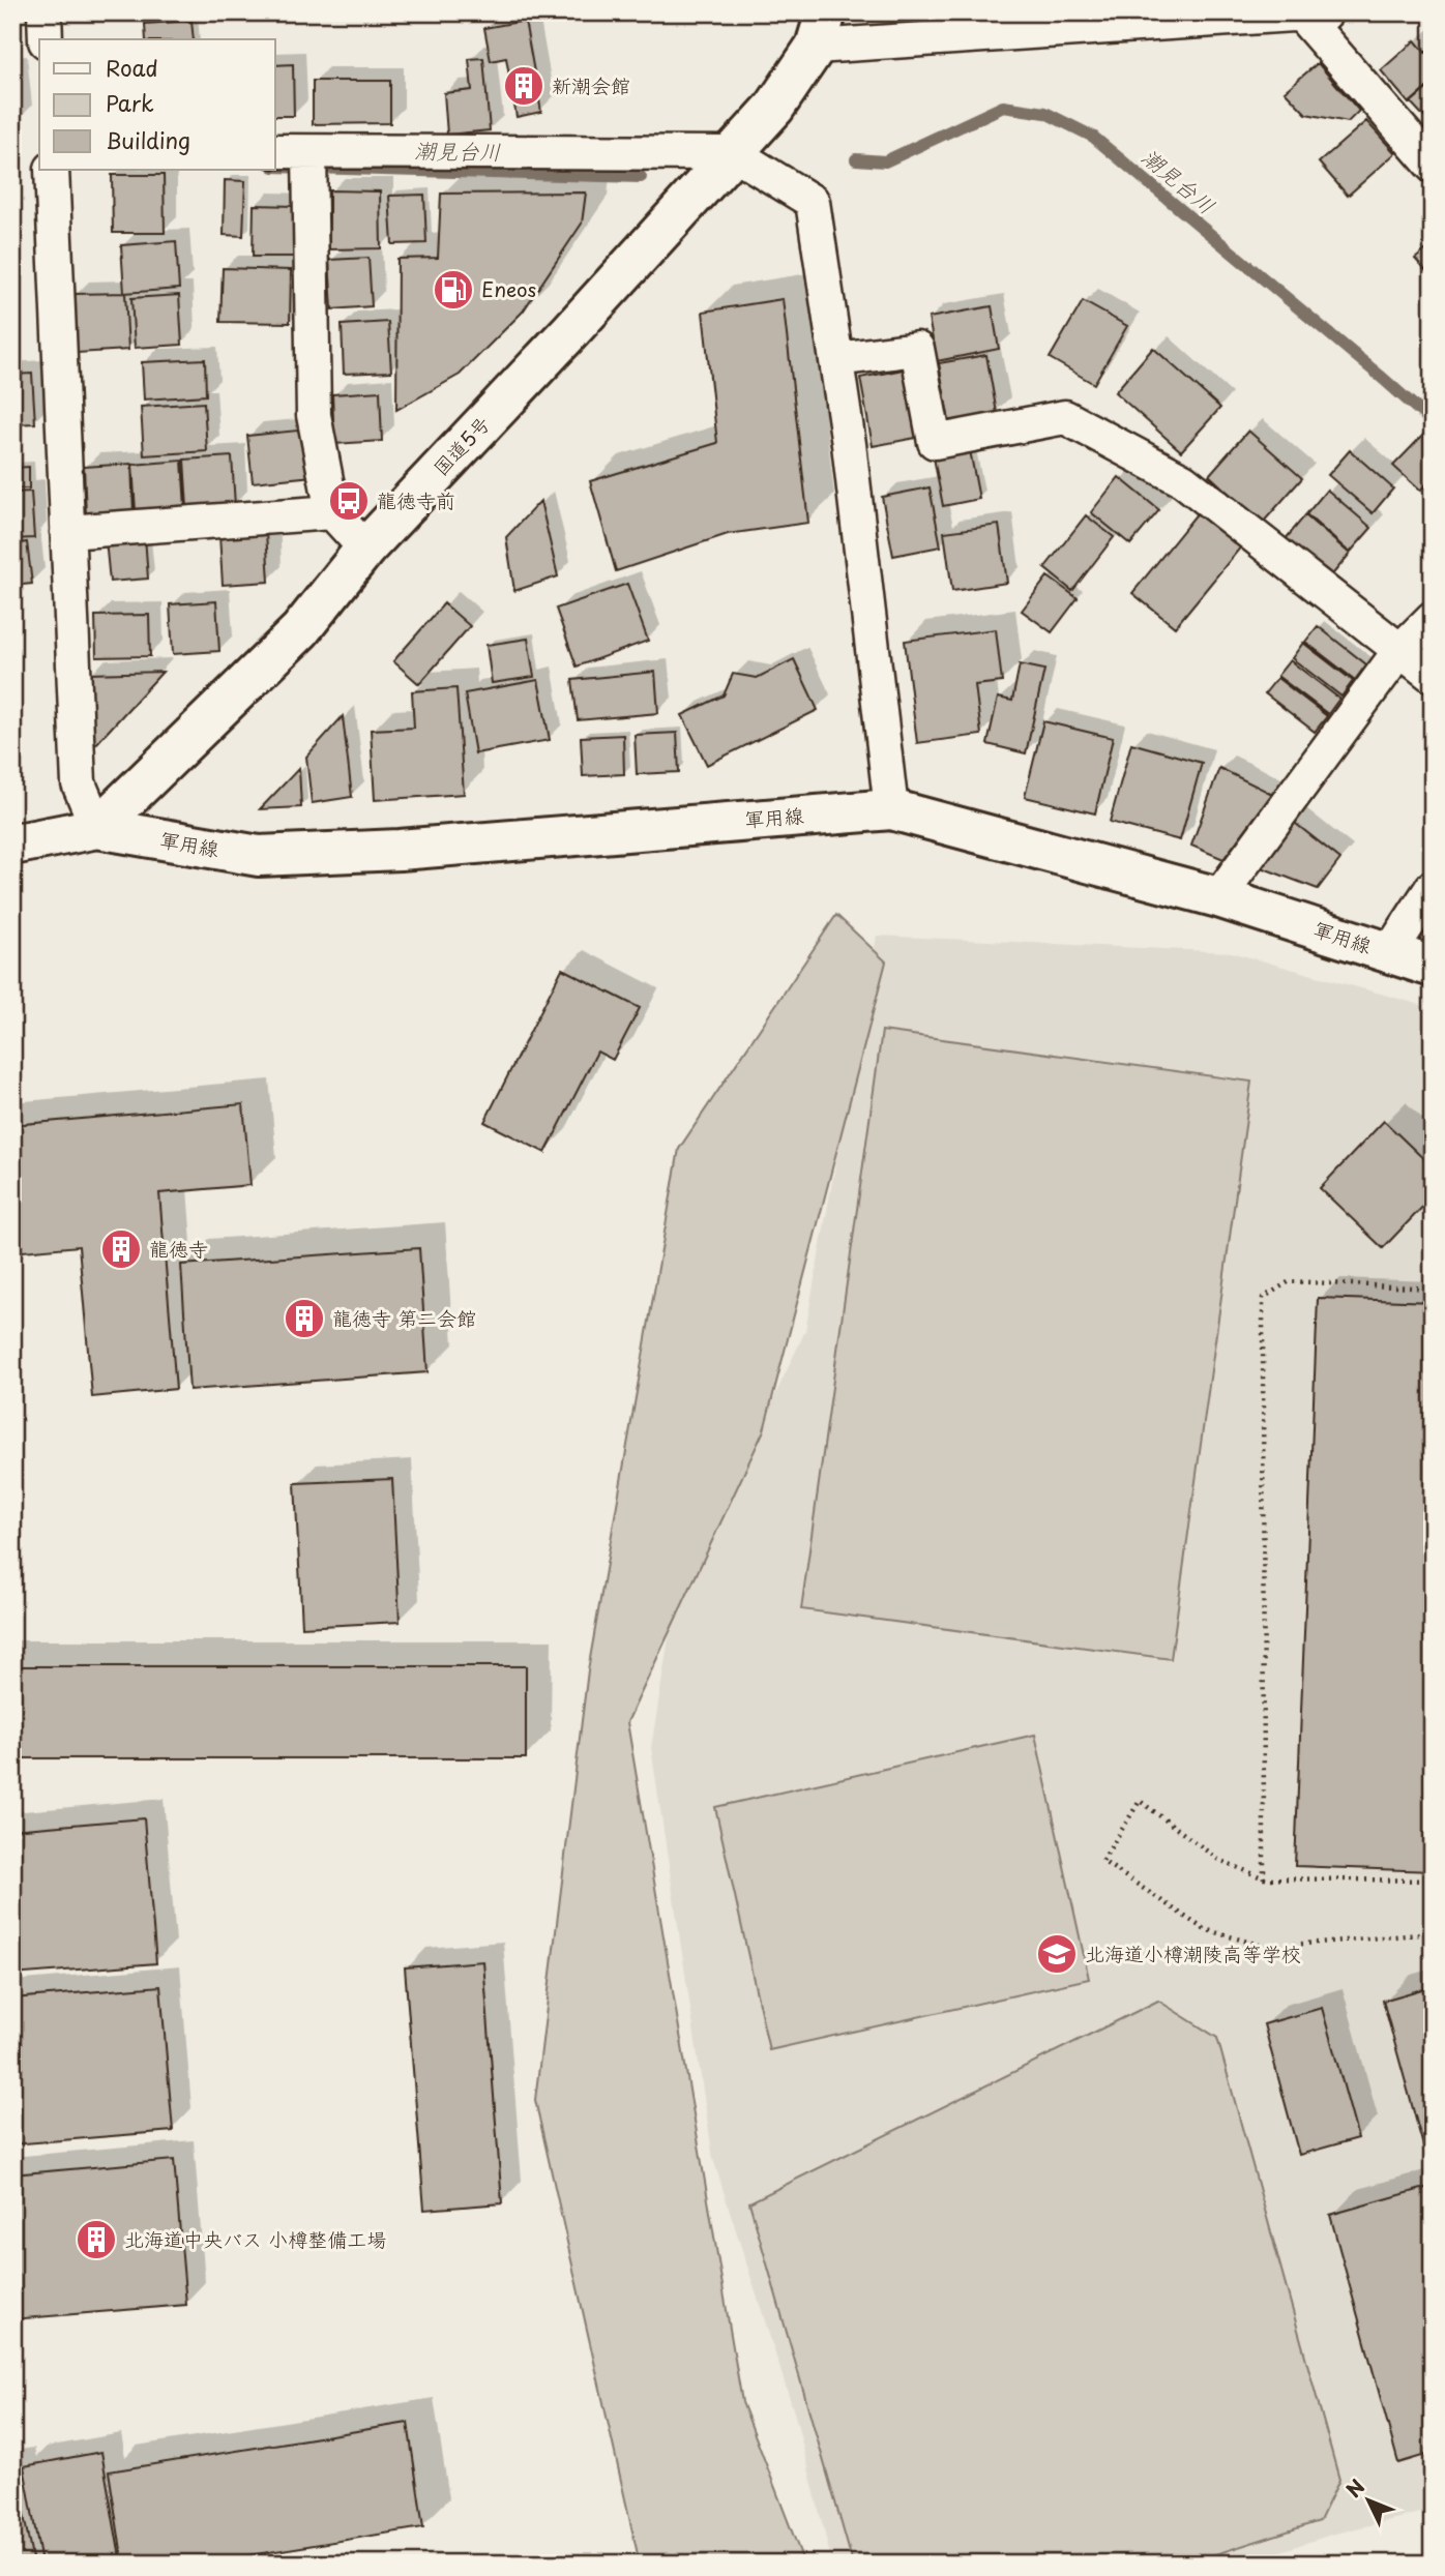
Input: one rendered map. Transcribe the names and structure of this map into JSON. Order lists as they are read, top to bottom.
{
  "streets": {
    "main road": ["国道5号", "軍用線"]
  },
  "crossings": [
    ["国道5号", "軍用線"]
  ],
  "water": ["潮見台川"],
  "places": {
    "building": [
      "新潮会館",
      "龍徳寺",
      "龍徳寺 第二会館",
      "北海道中央バス 小樽整備工場"
    ],
    "fuel station": ["Eneos"],
    "bus stop": ["龍徳寺前"],
    "school or university": ["北海道小樽潮陵高等学校"]
  },
  "legend": ["Road", "Park", "Building"],
  "north": "top left"
}
